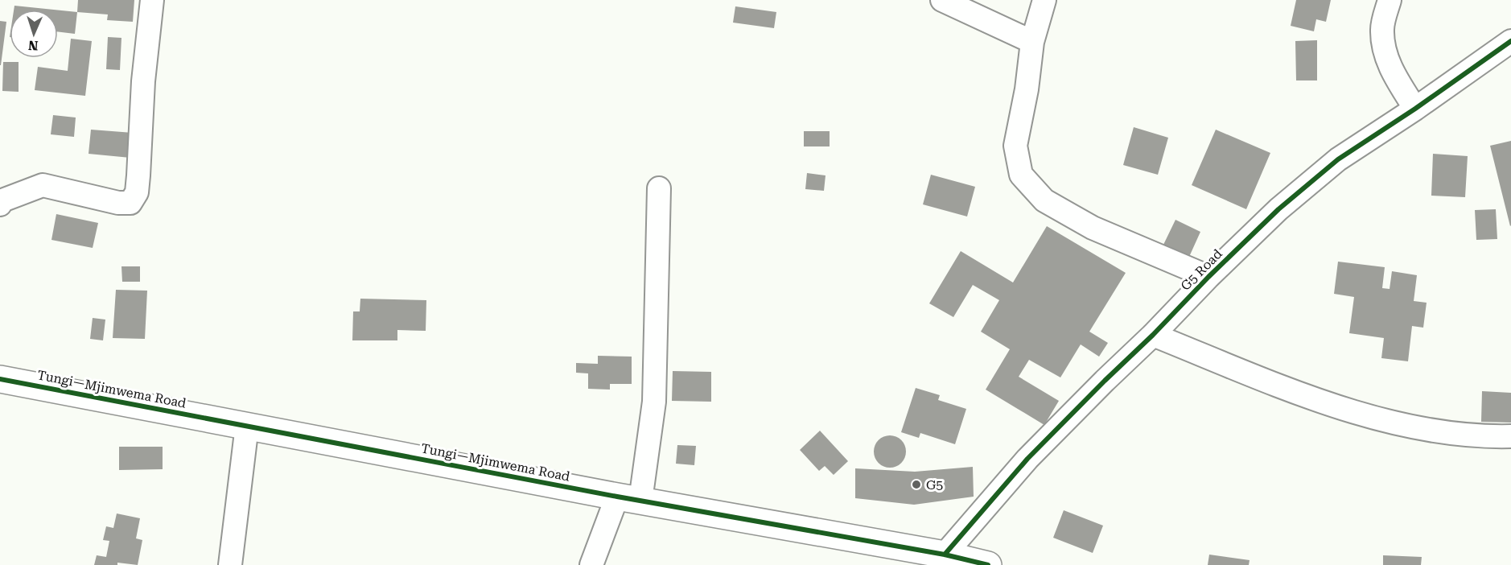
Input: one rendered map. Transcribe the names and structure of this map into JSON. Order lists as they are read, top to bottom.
{
  "streets": {
    "street": ["G5 Road", "Tungi—Mjimwema Road"]
  },
  "crossings": [
    ["G5 Road", "Tungi—Mjimwema Road"]
  ],
  "places": ["G5"],
  "north": "bottom"
}
